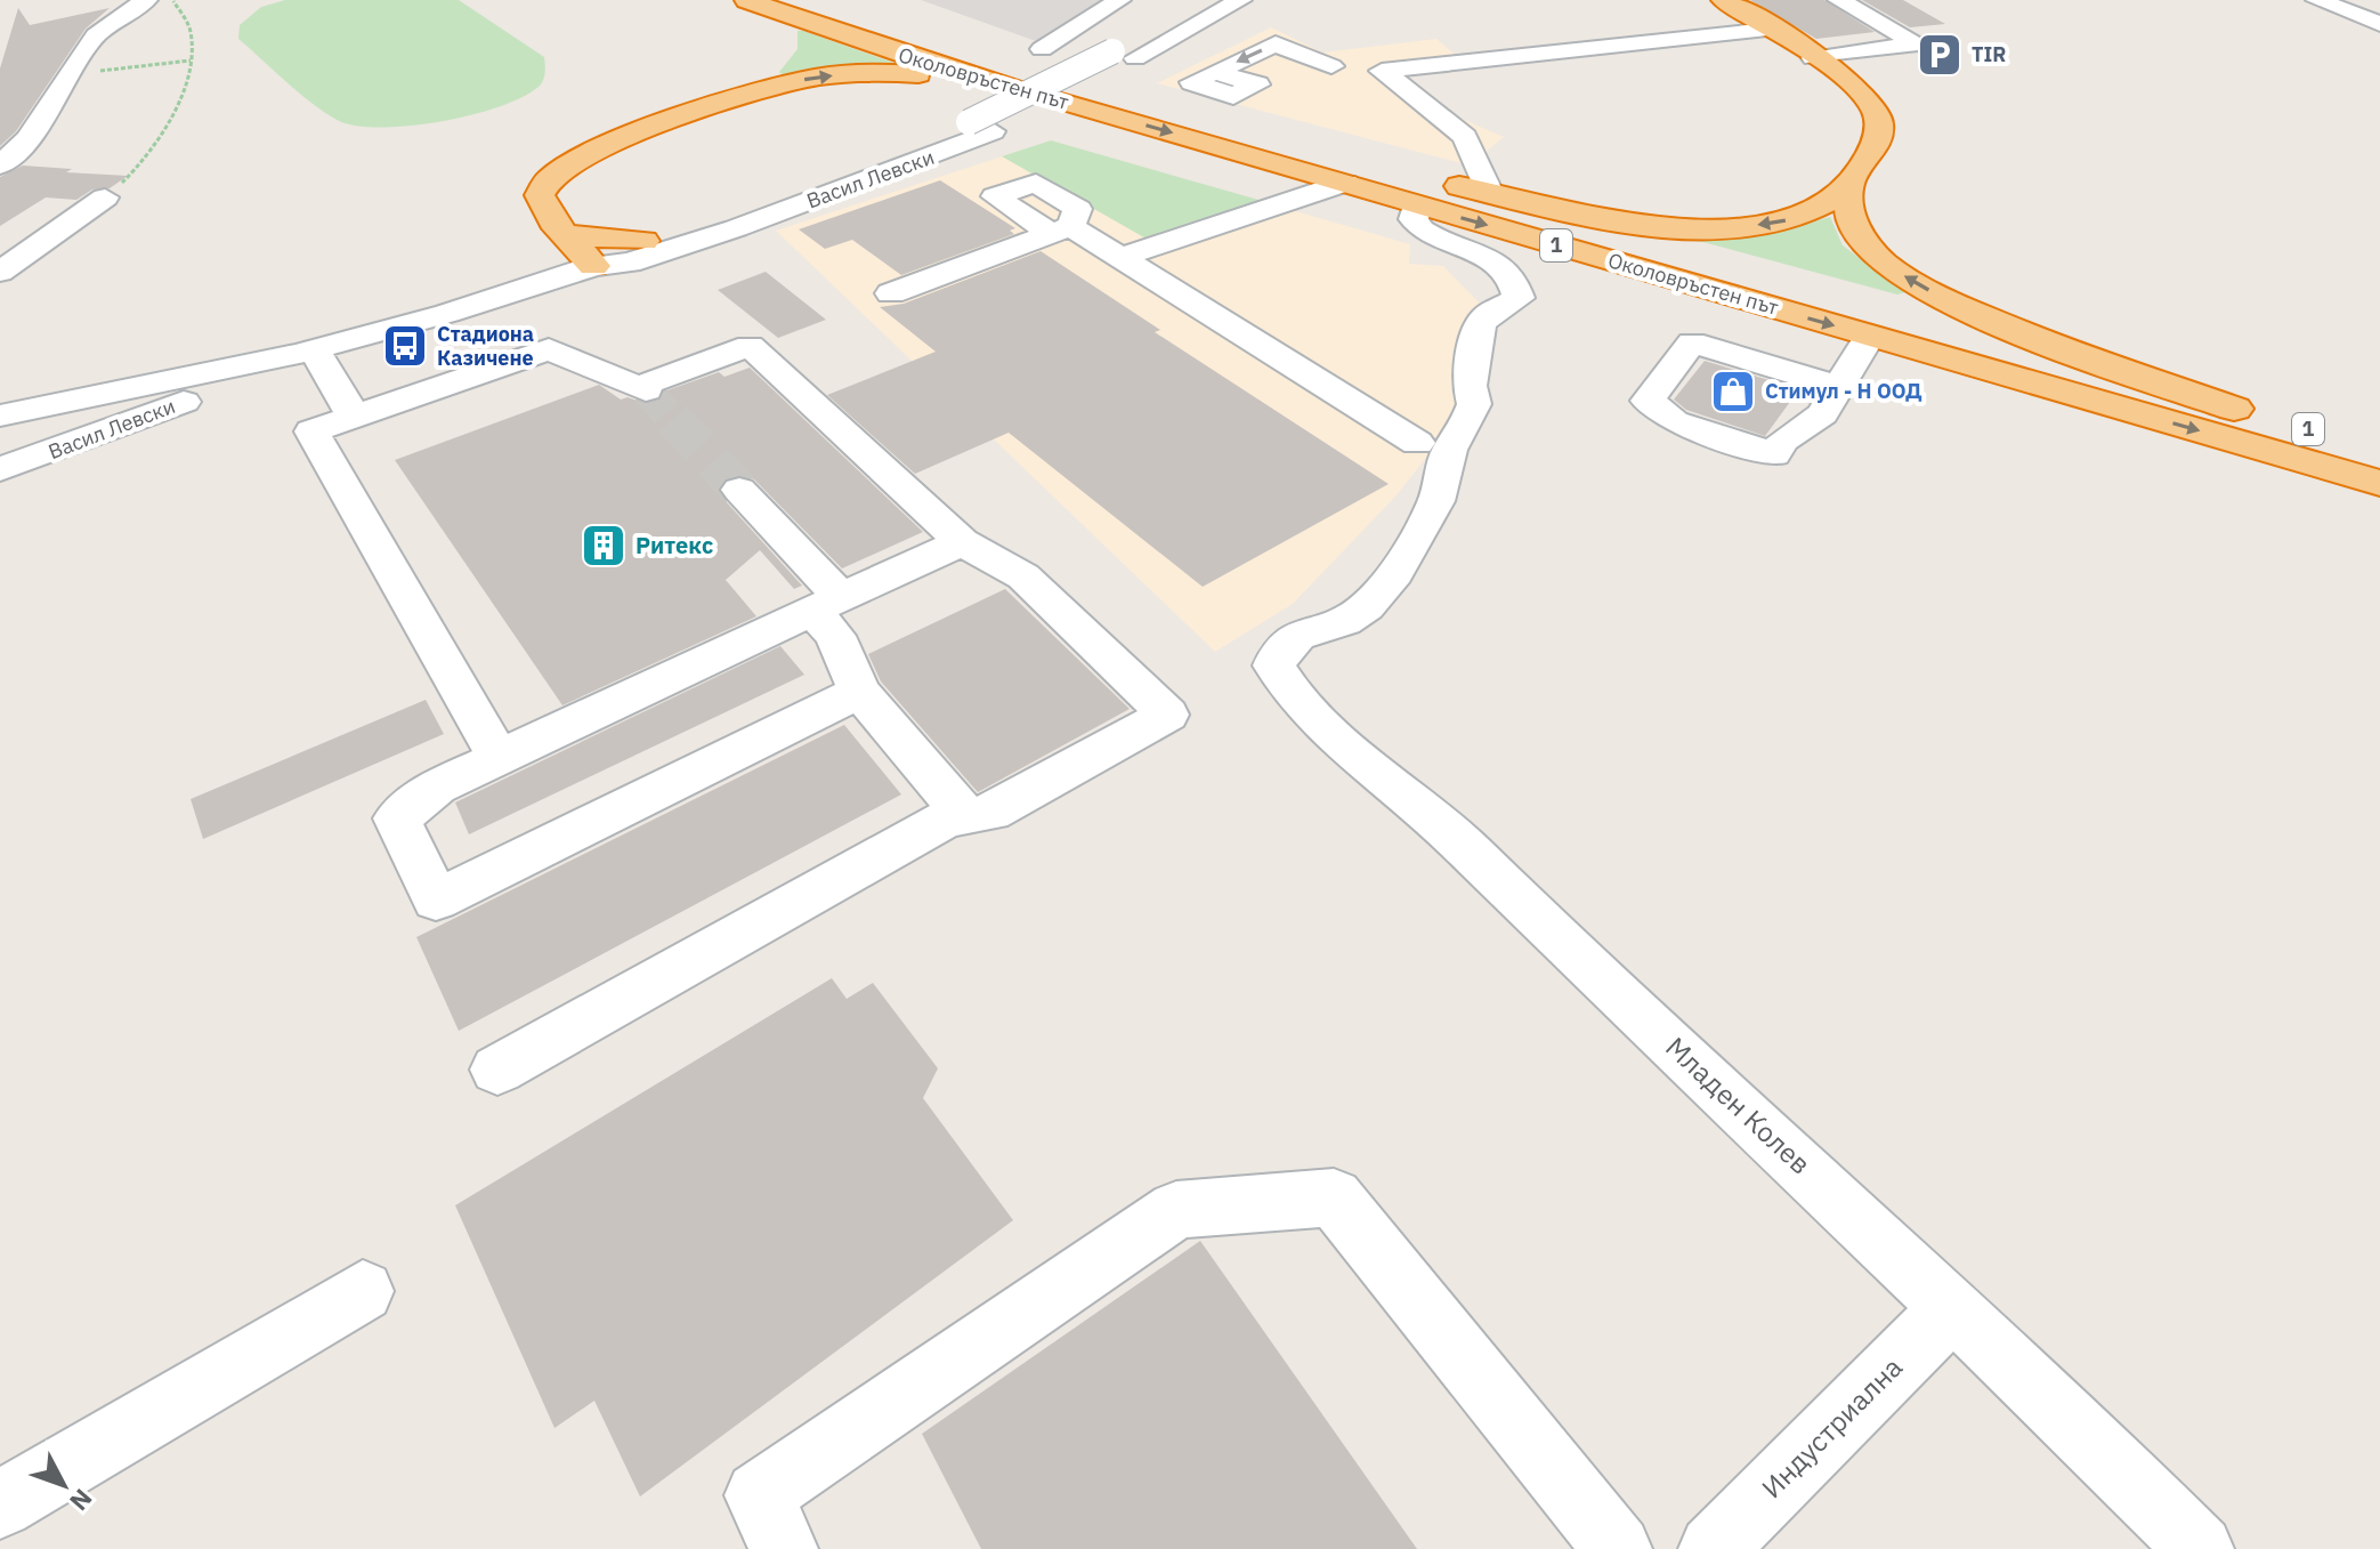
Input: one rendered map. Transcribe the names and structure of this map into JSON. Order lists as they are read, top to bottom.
{
  "streets": {
    "highway": ["Околовръстен път", "1"],
    "street": ["Васил Левски", "Младен Колев", "Индустриална"]
  },
  "crossings": [
    ["Околовръстен път", "Младен Колев"],
    ["Младен Колев", "Индустриална"]
  ],
  "places": {
    "parking": ["TIR"],
    "bus stop": ["Стадиона Казичене"],
    "shop": ["Стимул - Н ООД"],
    "building": ["Ритекс"]
  },
  "north": "bottom right"
}
